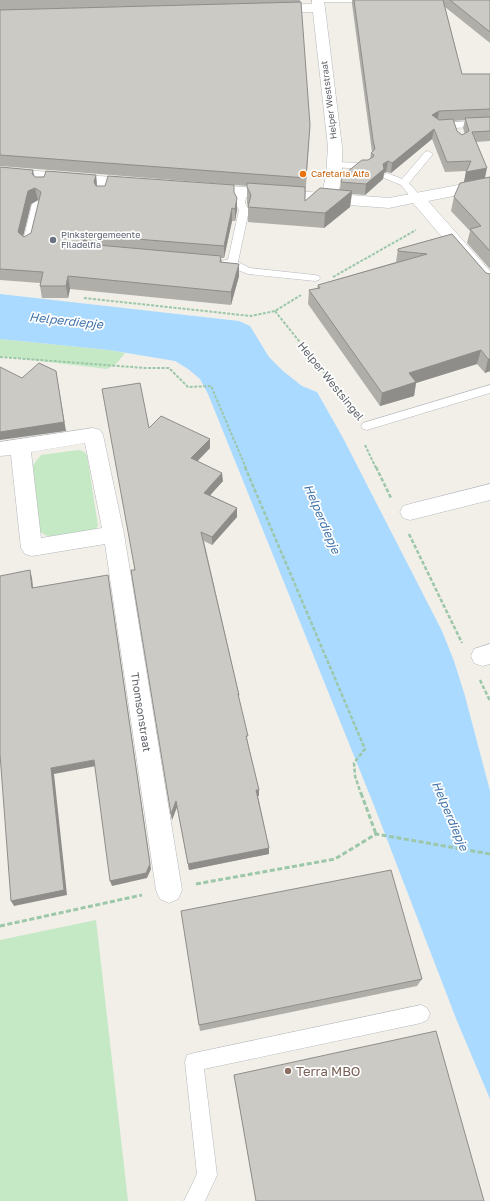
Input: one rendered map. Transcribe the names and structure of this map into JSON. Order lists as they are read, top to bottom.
{
  "streets": {
    "street": ["Helper Weststraat", "Thomsonstraat"],
    "lane": ["Helper Westsingel"]
  },
  "water": ["Helperdiepje"],
  "places": ["Cafetaria Alfa", "Pinkstergemeente Filadelfia", "Terra MBO"]
}
